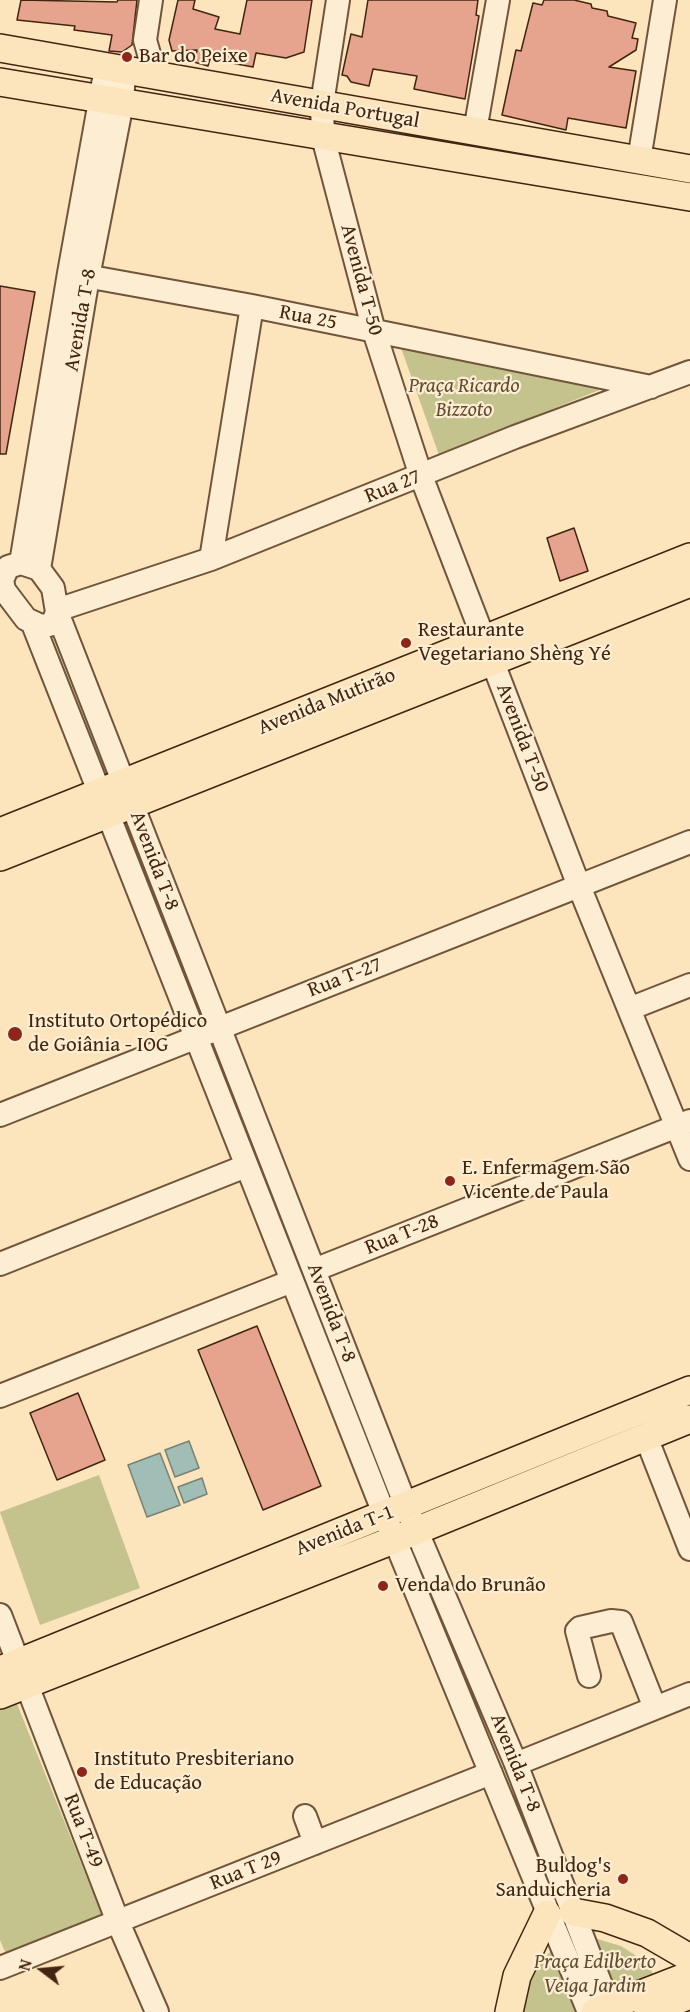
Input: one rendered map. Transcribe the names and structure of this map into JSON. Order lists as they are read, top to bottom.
{
  "streets": {
    "main road": ["Avenida Portugal", "Avenida Mutirão", "Avenida T-1"],
    "street": [
      "Avenida T-50",
      "Rua 25",
      "Avenida T-8",
      "Rua 27",
      "Rua T-27",
      "Rua T-28",
      "Rua T-49",
      "Rua T 29"
    ]
  },
  "crossings": [
    ["Avenida Portugal", "Avenida T-50"],
    ["Avenida Portugal", "Avenida T-8"],
    ["Avenida T-50", "Rua 25"],
    ["Avenida T-50", "Rua 27"],
    ["Avenida T-50", "Avenida Mutirão"],
    ["Avenida T-50", "Rua T-27"],
    ["Avenida T-50", "Rua T-28"],
    ["Rua 25", "Avenida T-8"],
    ["Rua 25", "Rua 27"],
    ["Avenida T-8", "Rua 27"],
    ["Avenida T-8", "Avenida Mutirão"],
    ["Avenida T-8", "Rua T-27"],
    ["Avenida T-8", "Rua T-28"],
    ["Avenida T-8", "Avenida T-1"],
    ["Avenida T-8", "Rua T 29"],
    ["Avenida T-1", "Rua T-49"],
    ["Rua T-49", "Rua T 29"]
  ],
  "parks": ["Praça Ricardo Bizzoto", "Praça Edilberto Veiga Jardim"],
  "places": [
    "Bar do Peixe",
    "Restaurante Vegetariano Shèng Yé",
    "Instituto Ortopédico de Goiânia - IOG",
    "E. Enfermagem São Vicente de Paula",
    "Venda do Brunão",
    "Instituto Presbiteriano de Educação",
    "Buldog's Sanduicheria"
  ],
  "north": "left"
}
